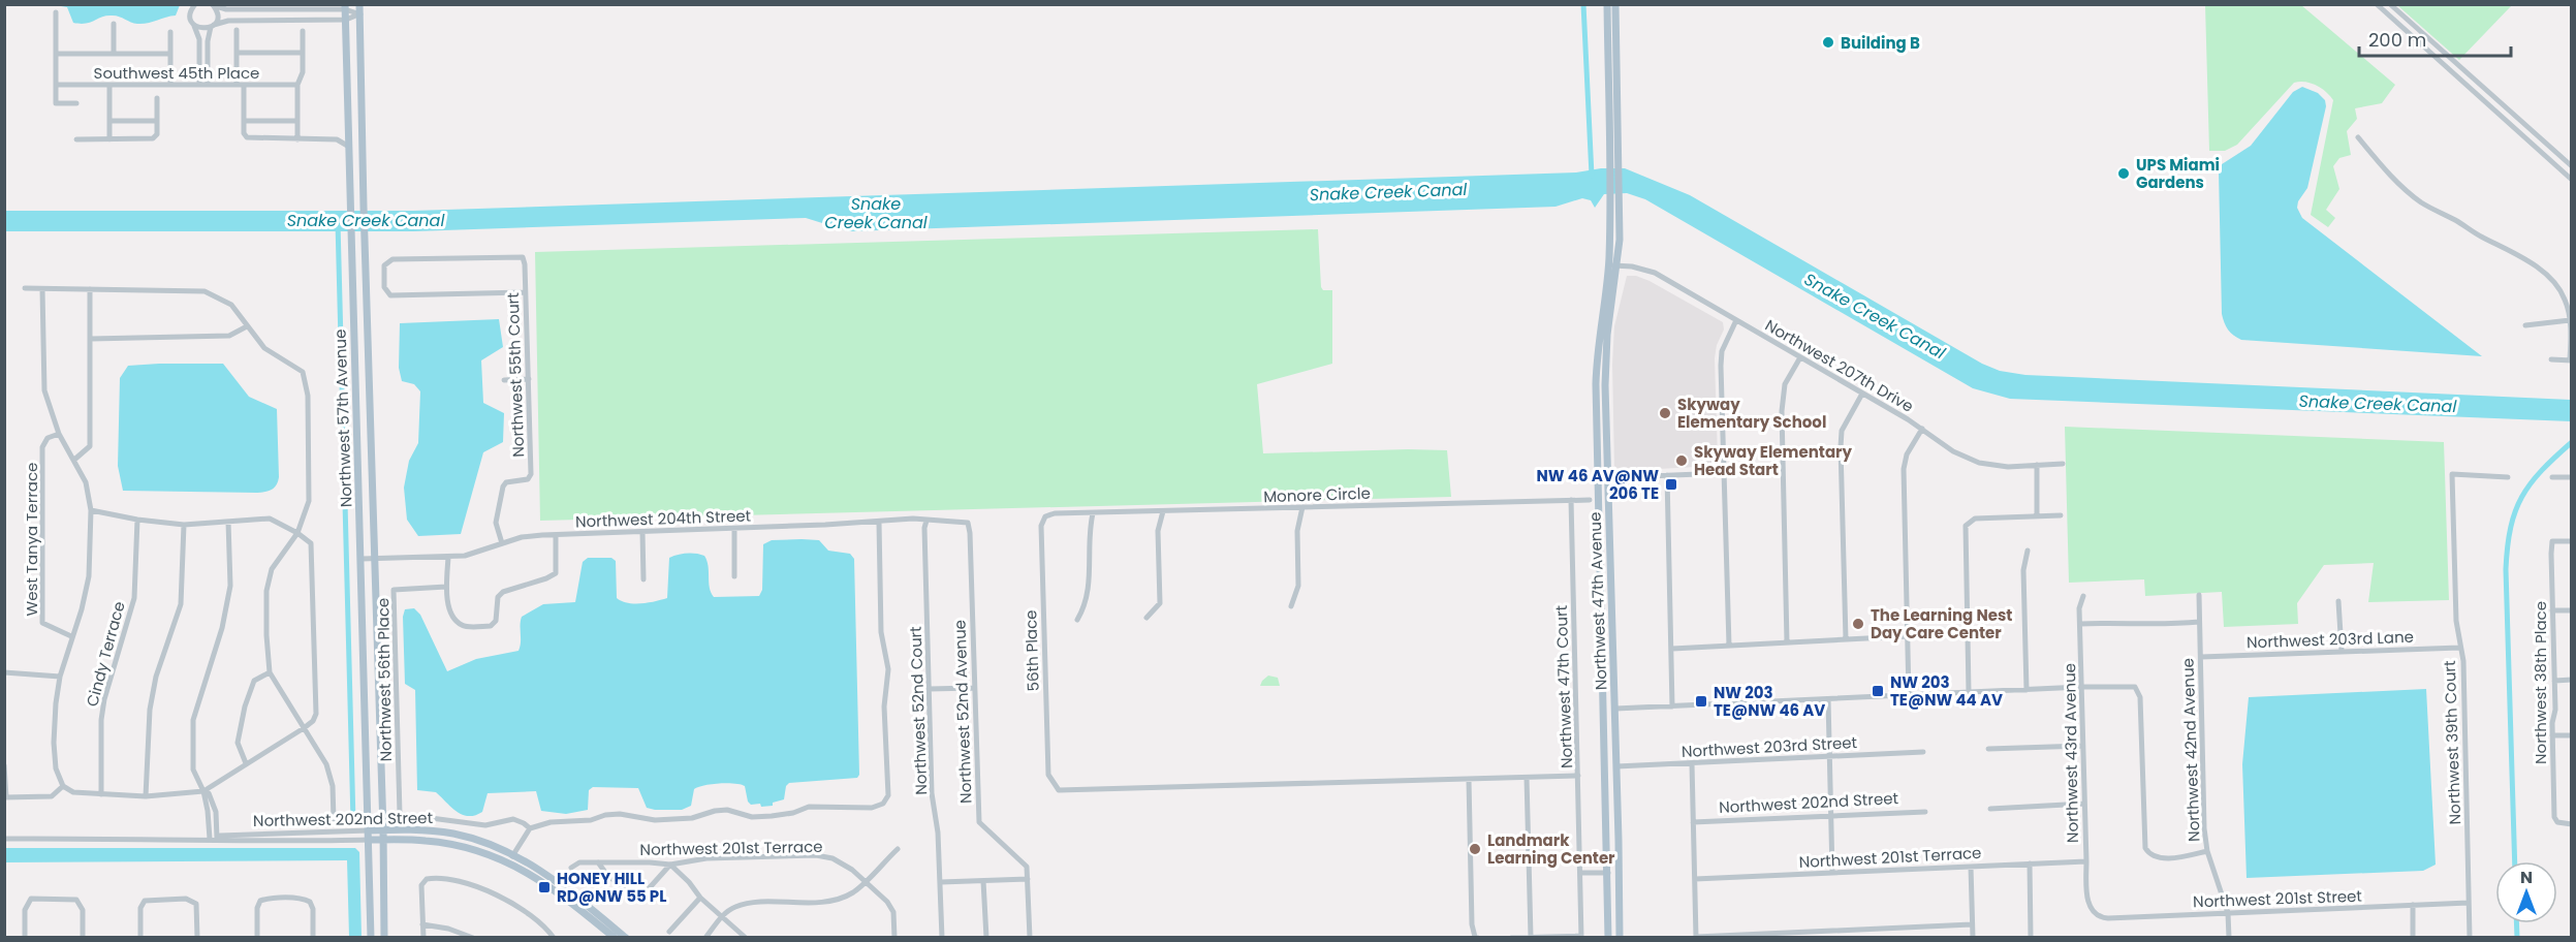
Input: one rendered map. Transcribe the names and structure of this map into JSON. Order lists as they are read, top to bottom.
{
  "streets": {
    "main road": ["Northwest 57th Avenue", "Northwest 47th Avenue", "Northwest 202nd Street"],
    "street": [
      "Southwest 45th Place",
      "Northwest 207th Drive",
      "Northwest 55th Court",
      "Monore Circle",
      "Northwest 204th Street",
      "West Tanya Terrace",
      "Northwest 203rd Lane",
      "56th Place",
      "Cindy Terrace",
      "Northwest 56th Place",
      "Northwest 38th Place",
      "Northwest 47th Court",
      "Northwest 52nd Court",
      "Northwest 52nd Avenue",
      "Northwest 39th Court",
      "Northwest 203rd Street",
      "Northwest 42nd Avenue",
      "Northwest 43rd Avenue",
      "Northwest 201st Terrace",
      "Northwest 201st Street"
    ]
  },
  "crossings": [
    ["Northwest 207th Drive", "Northwest 47th Avenue"],
    ["Northwest 55th Court", "Northwest 204th Street"],
    ["Northwest 57th Avenue", "Northwest 204th Street"],
    ["Northwest 57th Avenue", "Northwest 202nd Street"],
    ["Monore Circle", "56th Place"],
    ["Monore Circle", "Northwest 47th Court"],
    ["Northwest 204th Street", "Northwest 52nd Court"],
    ["Northwest 204th Street", "Northwest 52nd Avenue"],
    ["Northwest 47th Avenue", "Northwest 203rd Street"],
    ["Northwest 203rd Lane", "Northwest 39th Court"],
    ["Northwest 203rd Lane", "Northwest 42nd Avenue"],
    ["Northwest 39th Court", "Northwest 201st Street"],
    ["Northwest 42nd Avenue", "Northwest 201st Street"],
    ["Northwest 43rd Avenue", "Northwest 201st Terrace"],
    ["Northwest 43rd Avenue", "Northwest 201st Street"]
  ],
  "water": ["Snake Creek Canal"],
  "places": {
    "other": [
      "Building B",
      "UPS Miami Gardens",
      "Skyway Elementary School",
      "Skyway Elementary Head Start",
      "The Learning Nest Day Care Center",
      "Landmark Learning Center"
    ],
    "transit": [
      "NW 46 AV@NW 206 TE",
      "NW 203 TE@NW 44 AV",
      "NW 203 TE@NW 46 AV",
      "HONEY HILL RD@NW 55 PL"
    ]
  },
  "scale_bar": "200 m",
  "north": "top"
}
